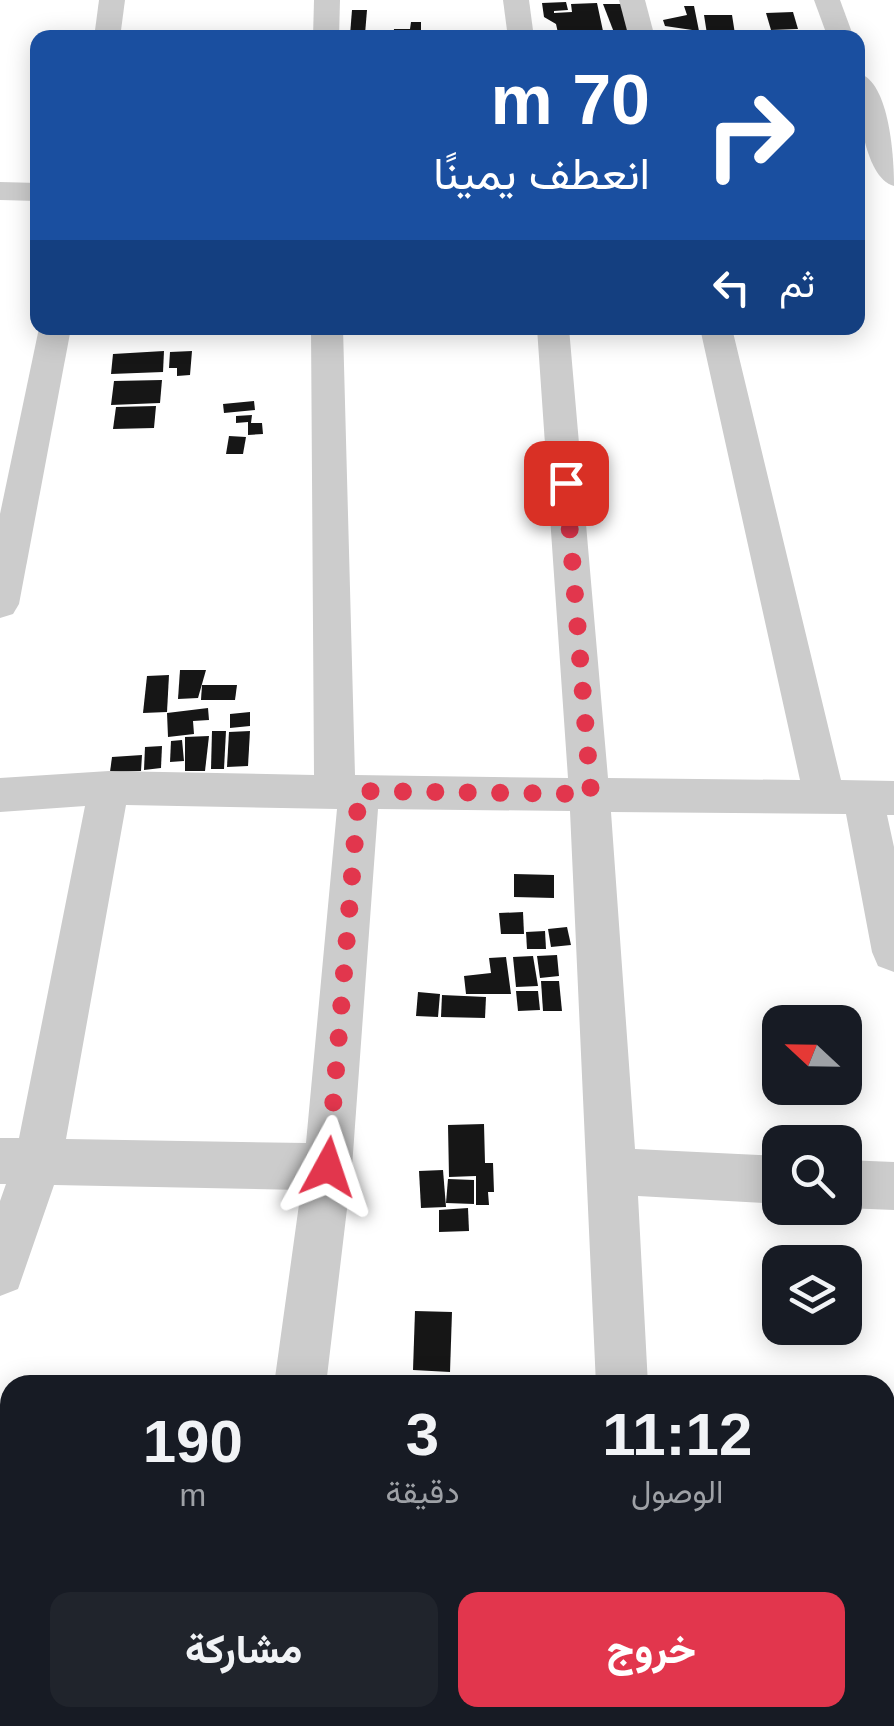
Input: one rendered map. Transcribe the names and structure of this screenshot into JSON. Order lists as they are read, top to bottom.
{
  "north": "left",
  "page": {
    "turn": ["70 m", "انعطف يمينًا"],
    "then": "ثم",
    "eta": [
      "11:12",
      "الوصول",
      "3",
      "دقيقة",
      "190",
      "m"
    ],
    "buttons": ["خروج", "مشاركة"]
  }
}
